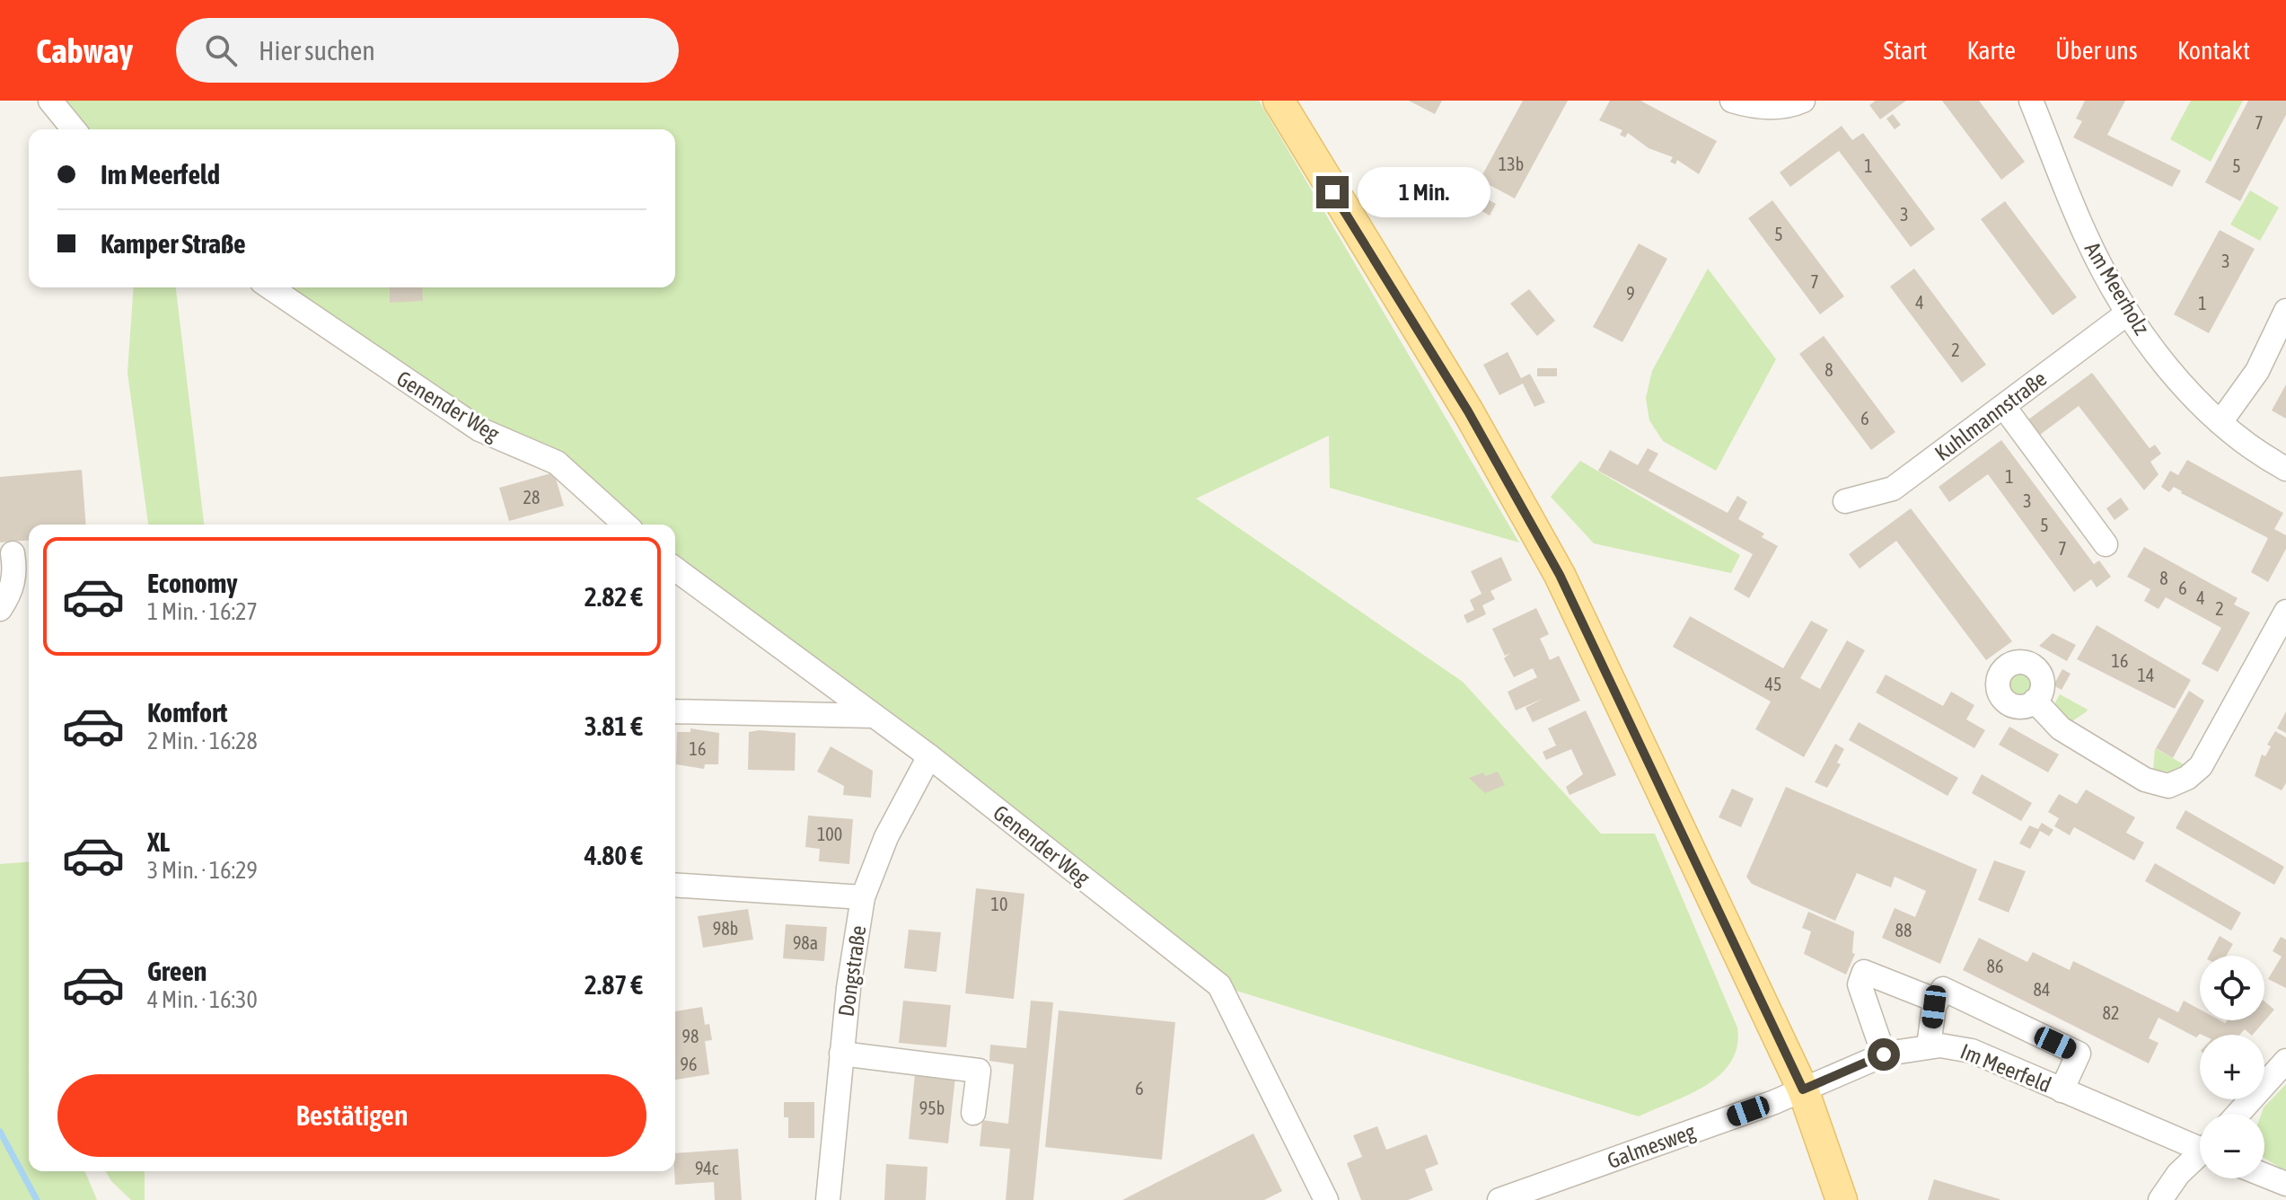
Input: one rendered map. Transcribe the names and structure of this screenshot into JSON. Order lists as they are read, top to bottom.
{
  "streets": {
    "street": [
      "Am Meerholz",
      "Genender Weg",
      "Kuhlmannstraße",
      "Dongstraße",
      "Im Meerfeld",
      "Galmesweg"
    ]
  },
  "crossings": [
    ["Am Meerholz", "Kuhlmannstraße"],
    ["Genender Weg", "Dongstraße"],
    ["Im Meerfeld", "Galmesweg"]
  ],
  "house_numbers": [
    "7",
    "13b",
    "1",
    "5",
    "3",
    "5",
    "3",
    "7",
    "9",
    "4",
    "1",
    "2",
    "8",
    "6",
    "1",
    "28",
    "3",
    "5",
    "7",
    "8",
    "6",
    "4",
    "2",
    "16",
    "14",
    "45",
    "16",
    "100",
    "10",
    "98b",
    "88",
    "98a",
    "86",
    "84",
    "82",
    "98",
    "96",
    "6",
    "95b",
    "94c"
  ],
  "page": {
    "header": "Cabway",
    "search": "Hier suchen",
    "nav": [
      "Start",
      "Karte",
      "Über uns",
      "Kontakt"
    ],
    "banner": ["Im Meerfeld", "Kamper Straße"],
    "bubble": "1 Min.",
    "list": [
      {
        "name": "Economy",
        "note": "1 Min. · 16:27",
        "value": "2.82 €"
      },
      {
        "name": "Komfort",
        "note": "2 Min. · 16:28",
        "value": "3.81 €"
      },
      {
        "name": "XL",
        "note": "3 Min. · 16:29",
        "value": "4.80 €"
      },
      {
        "name": "Green",
        "note": "4 Min. · 16:30",
        "value": "2.87 €"
      }
    ],
    "map_buttons": ["+", "−"],
    "buttons": "Bestätigen"
  }
}
